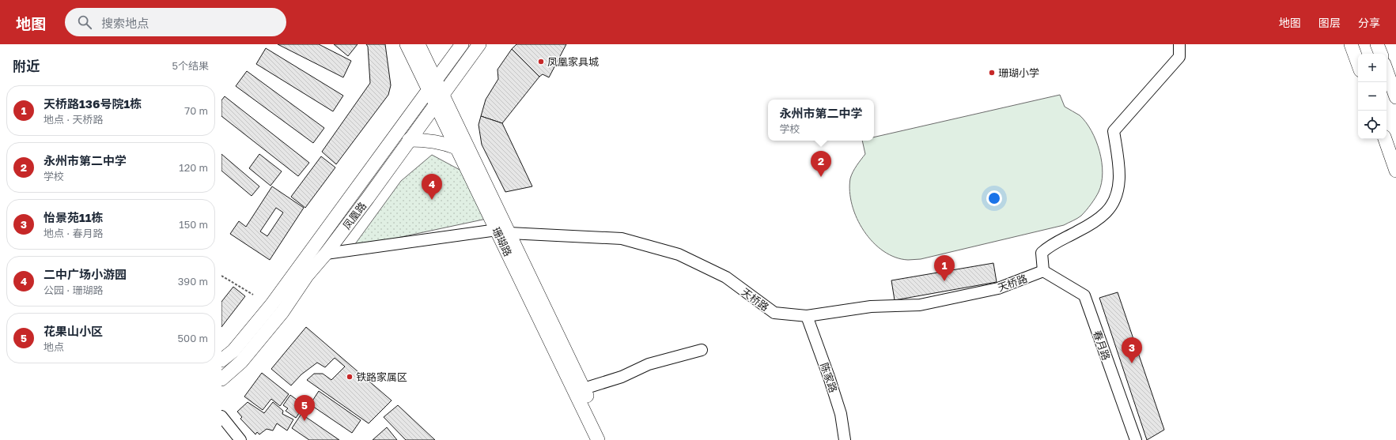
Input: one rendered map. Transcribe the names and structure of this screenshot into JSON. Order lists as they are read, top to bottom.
{
  "streets": {
    "main road": ["凤凰路", "珊瑚路"],
    "street": ["天桥路", "春月路", "陈家路"]
  },
  "crossings": [
    ["凤凰路", "珊瑚路"],
    ["凤凰路", "天桥路"],
    ["珊瑚路", "天桥路"],
    ["天桥路", "春月路"],
    ["天桥路", "陈家路"]
  ],
  "places": ["凤凰家具城", "珊瑚小学", "铁路家属区"],
  "page": {
    "header": "地图",
    "search": "搜索地点",
    "nav": ["地图", "图层", "分享"],
    "heading": ["附近", "5个结果"],
    "map_buttons": ["+", "−"],
    "list": [
      {
        "mark": "1",
        "name": "天桥路136号院1栋",
        "note": "地点 · 天桥路",
        "value": "70 m"
      },
      {
        "mark": "2",
        "name": "永州市第二中学",
        "note": "学校",
        "value": "120 m"
      },
      {
        "mark": "3",
        "name": "怡景苑11栋",
        "note": "地点 · 春月路",
        "value": "150 m"
      },
      {
        "mark": "4",
        "name": "二中广场小游园",
        "note": "公园 · 珊瑚路",
        "value": "390 m"
      },
      {
        "mark": "5",
        "name": "花果山小区",
        "note": "地点",
        "value": "500 m"
      }
    ],
    "popup": ["永州市第二中学", "学校"],
    "pins": [
      "2",
      "4",
      "1",
      "3",
      "5"
    ]
  }
}
